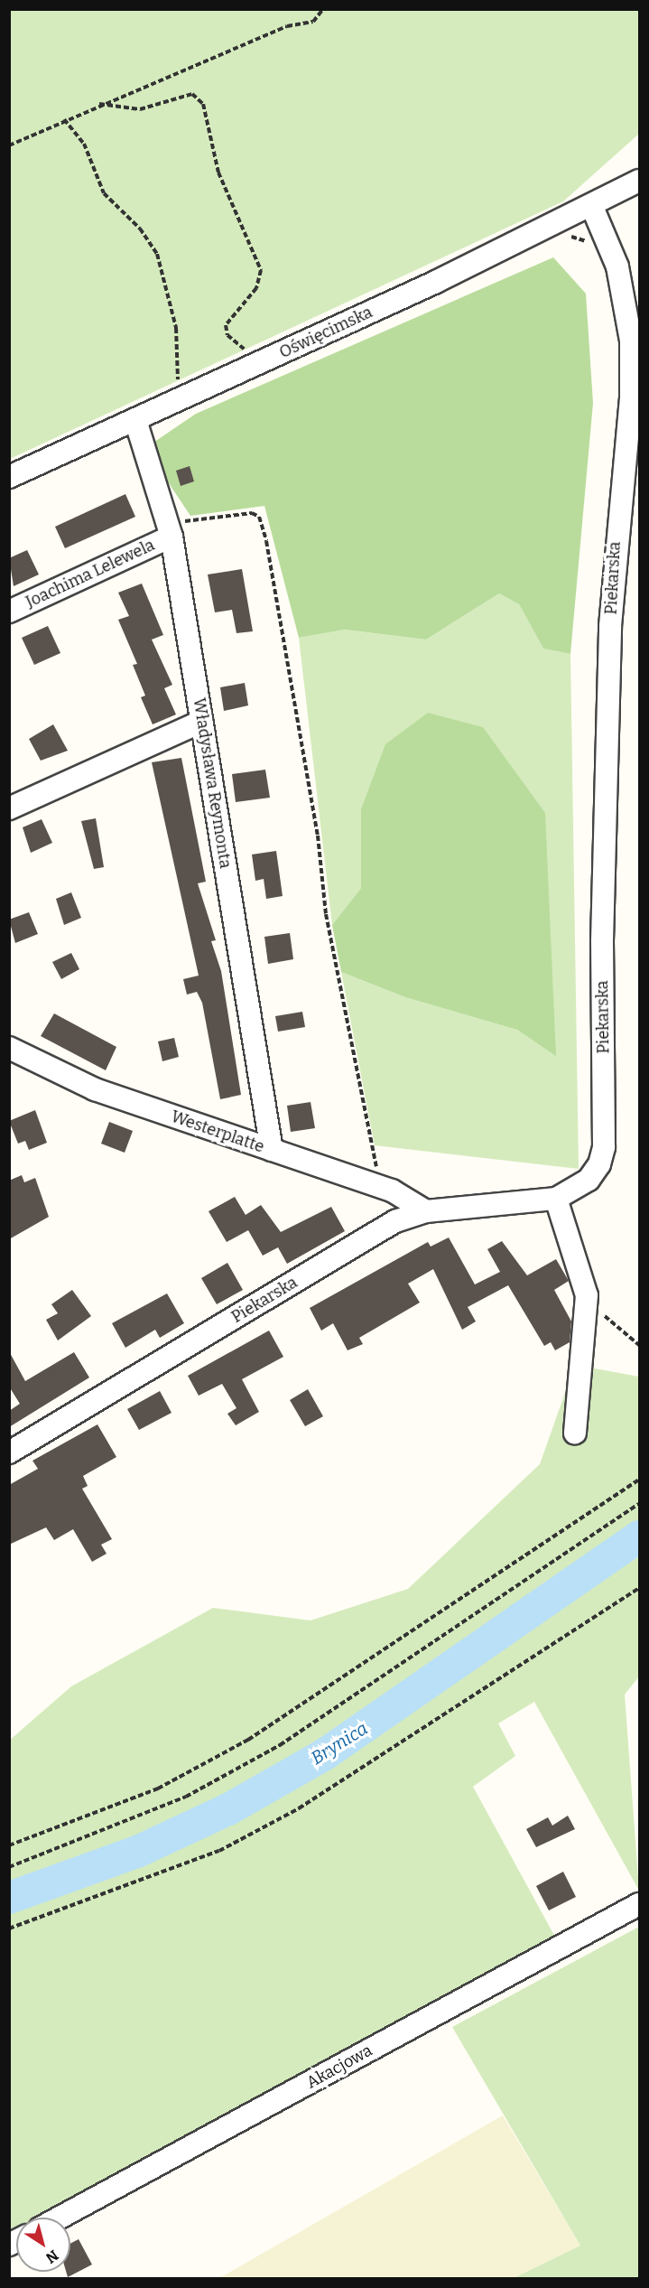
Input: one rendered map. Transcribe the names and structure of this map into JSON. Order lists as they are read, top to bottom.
{
  "streets": {
    "street": [
      "Oświęcimska",
      "Joachima Lelewela",
      "Piekarska",
      "Władysława Reymonta",
      "Westerplatte",
      "Akacjowa"
    ]
  },
  "crossings": [
    ["Oświęcimska", "Piekarska"],
    ["Oświęcimska", "Władysława Reymonta"],
    ["Joachima Lelewela", "Władysława Reymonta"],
    ["Piekarska", "Westerplatte"],
    ["Władysława Reymonta", "Westerplatte"]
  ],
  "water": ["Brynica"],
  "north": "bottom right"
}
